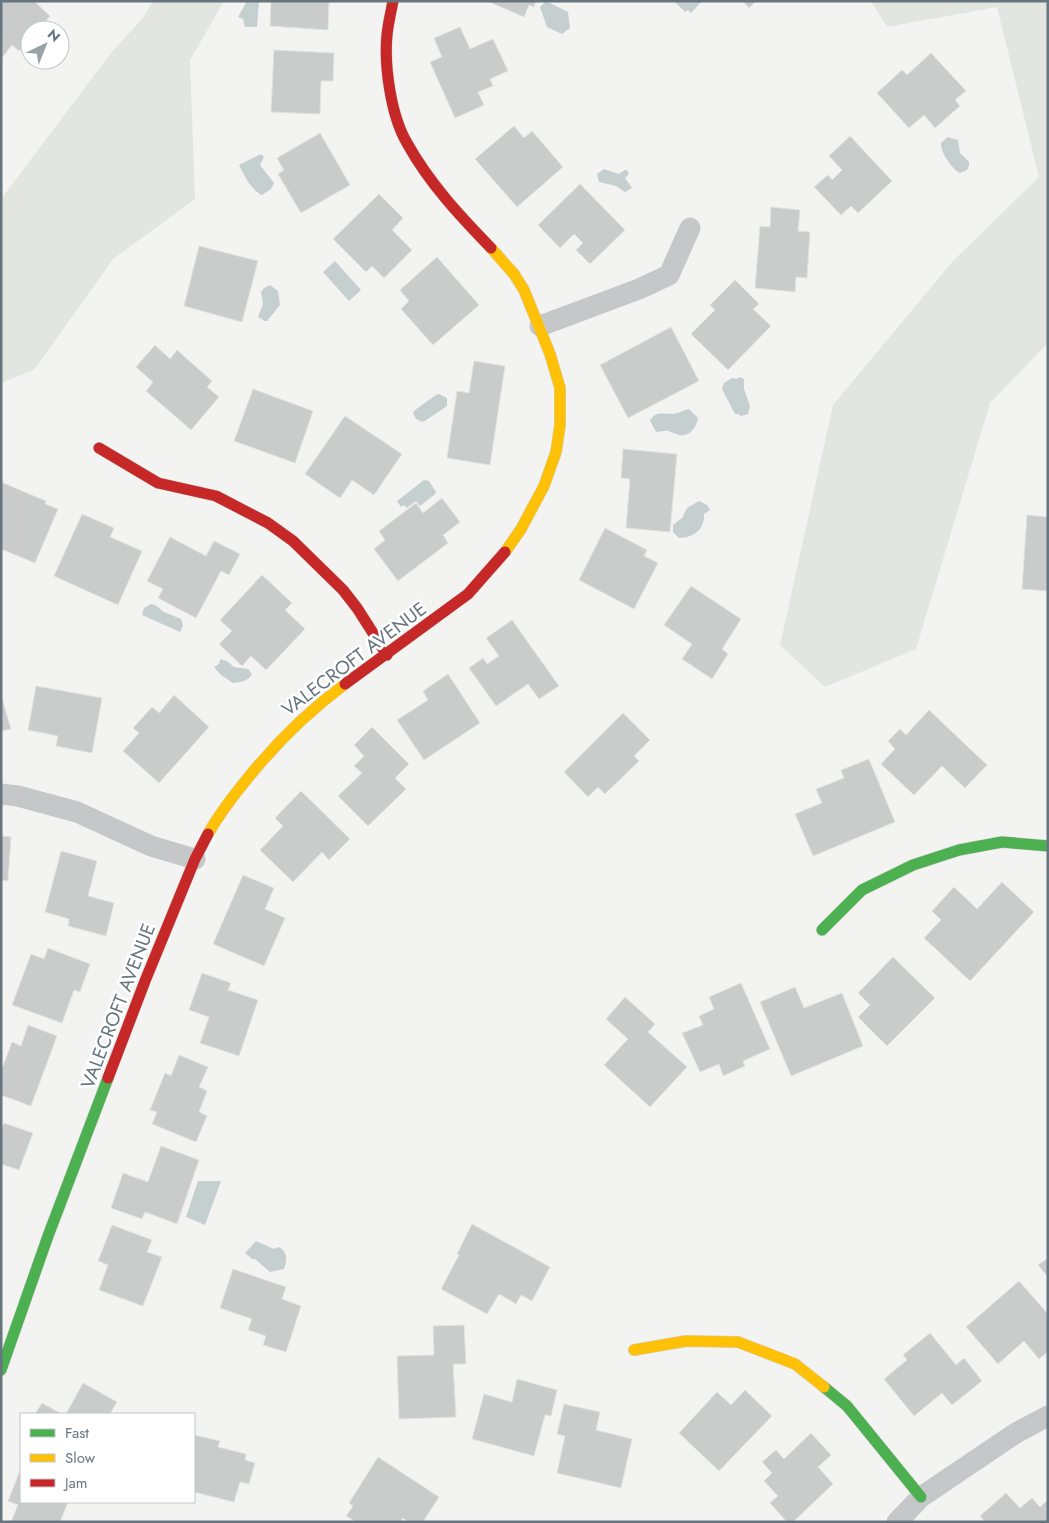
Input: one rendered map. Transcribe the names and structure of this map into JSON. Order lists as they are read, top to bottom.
{
  "streets": {
    "street": ["VALECROFT AVENUE"]
  },
  "legend": ["Fast", "Slow", "Jam"],
  "north": "top right"
}
